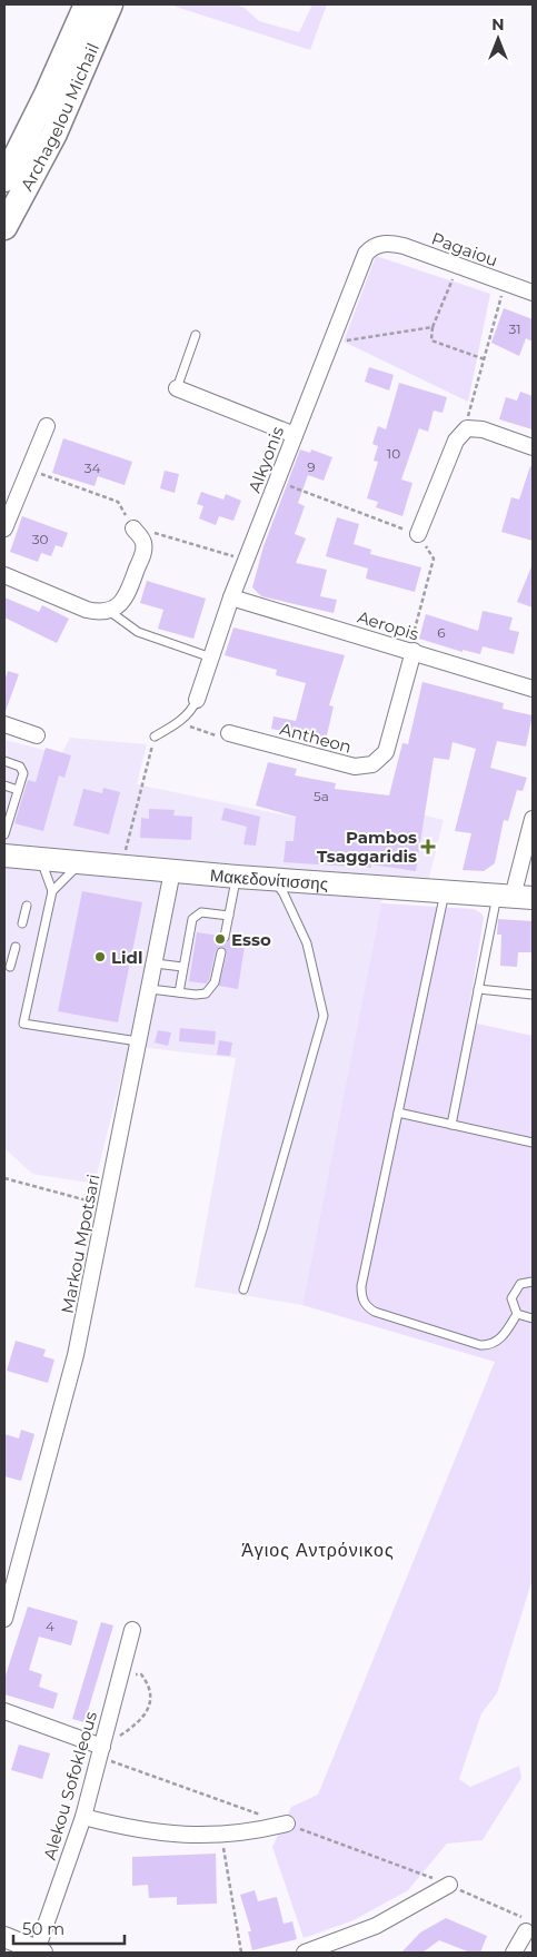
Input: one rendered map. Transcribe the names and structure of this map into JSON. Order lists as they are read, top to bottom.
{
  "streets": {
    "main road": ["Archagelou Michail", "Μακεδονίτισσης"],
    "street": [
      "Pagaiou",
      "Alkyonis",
      "Aeropis",
      "Antheon",
      "Markou Mpotsari",
      "Alekou Sofokleous"
    ]
  },
  "crossings": [
    ["Pagaiou", "Alkyonis"],
    ["Alkyonis", "Aeropis"],
    ["Aeropis", "Antheon"],
    ["Μακεδονίτισσης", "Markou Mpotsari"]
  ],
  "districts": ["Άγιος Αντρόνικος"],
  "places": {
    "health": ["Pambos Tsaggaridis"],
    "other": ["Esso", "Lidl"]
  },
  "house_numbers": [
    "31",
    "10",
    "9",
    "34",
    "30",
    "6",
    "5a",
    "4"
  ],
  "scale_bar": "50 m",
  "north": "top"
}
